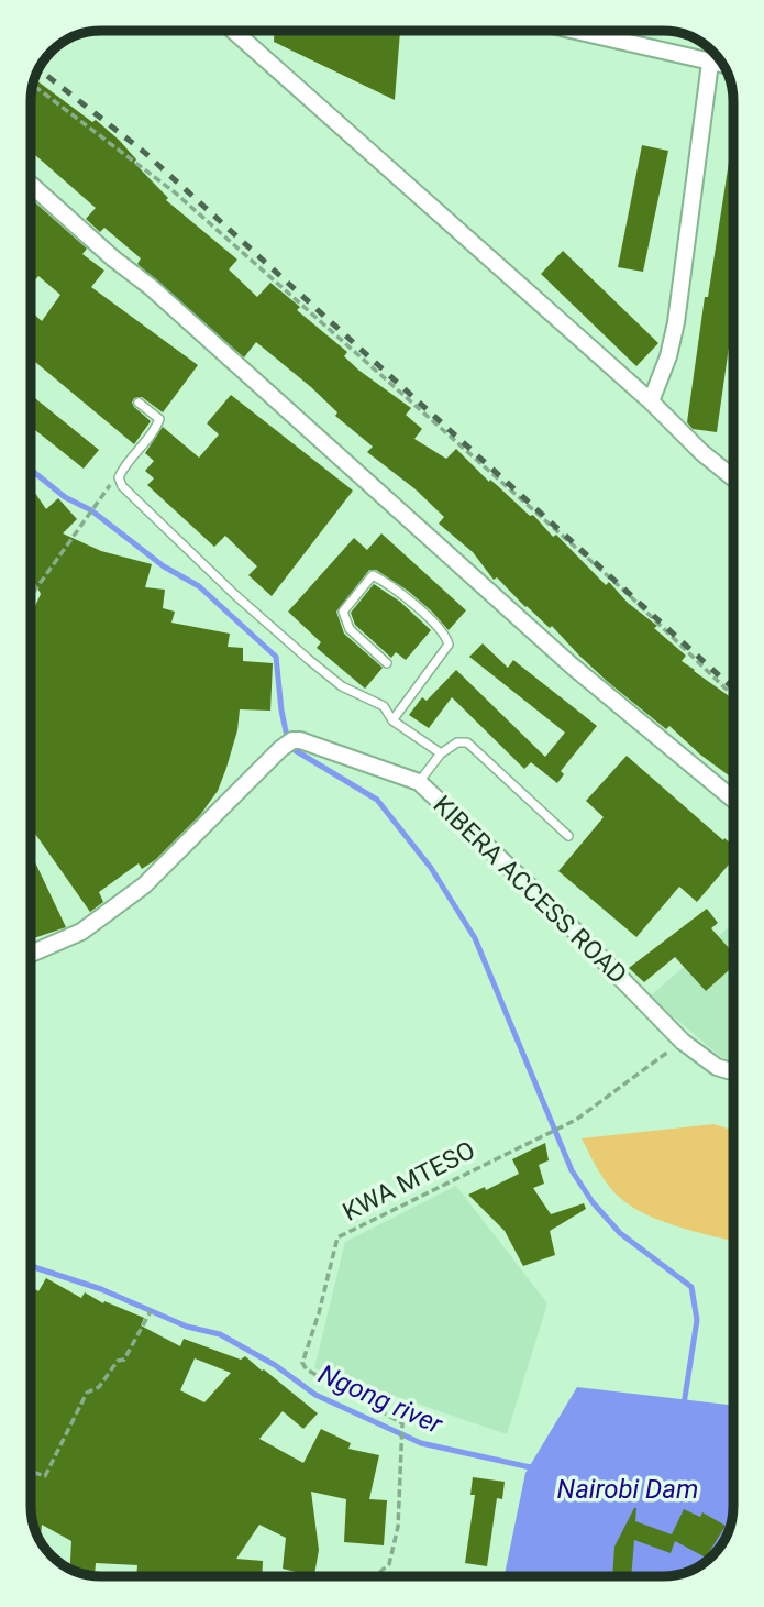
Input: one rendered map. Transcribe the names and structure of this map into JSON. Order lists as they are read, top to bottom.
{
  "streets": {
    "street": ["KIBERA ACCESS ROAD"],
    "path": ["KWA MTESO"]
  },
  "crossings": [
    ["KIBERA ACCESS ROAD", "KWA MTESO"]
  ],
  "water": ["Ngong river", "Nairobi Dam"]
}
